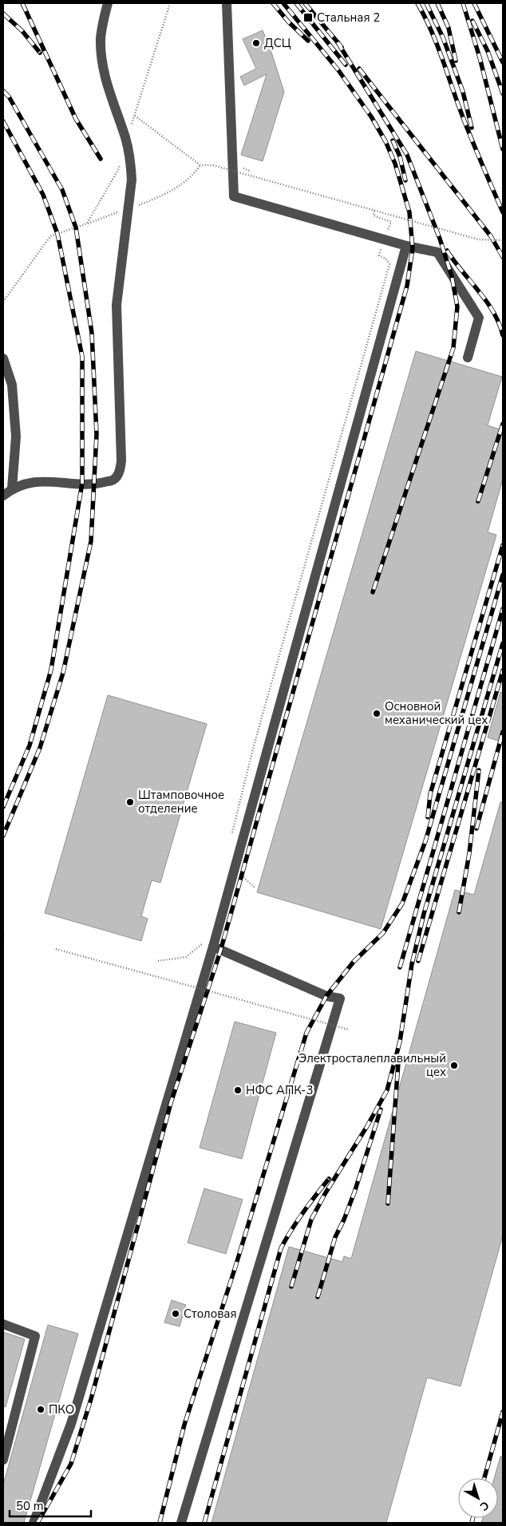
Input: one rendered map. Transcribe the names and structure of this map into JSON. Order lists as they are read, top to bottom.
{
  "places": {
    "transit": ["Стальная 2"],
    "other": [
      "ДСЦ",
      "Основной механический цех",
      "Штамповочное отделение",
      "Электросталеплавильный цех",
      "НФС АПК-3",
      "Столовая",
      "ПКО"
    ]
  },
  "scale_bar": "50 m",
  "north": "bottom right"
}
